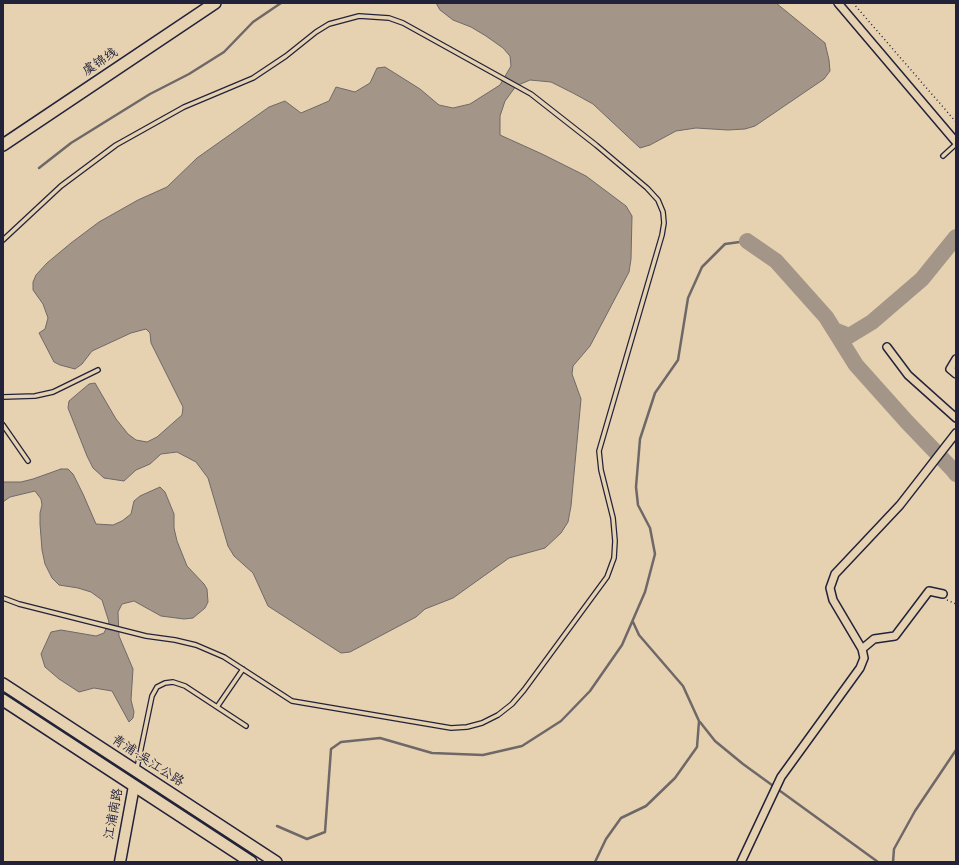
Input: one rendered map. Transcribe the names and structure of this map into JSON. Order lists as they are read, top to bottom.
{
  "streets": {
    "main road": ["虞锦线", "青浦-吴江公路", "江浦南路"]
  },
  "crossings": [
    ["青浦-吴江公路", "江浦南路"]
  ]
}
